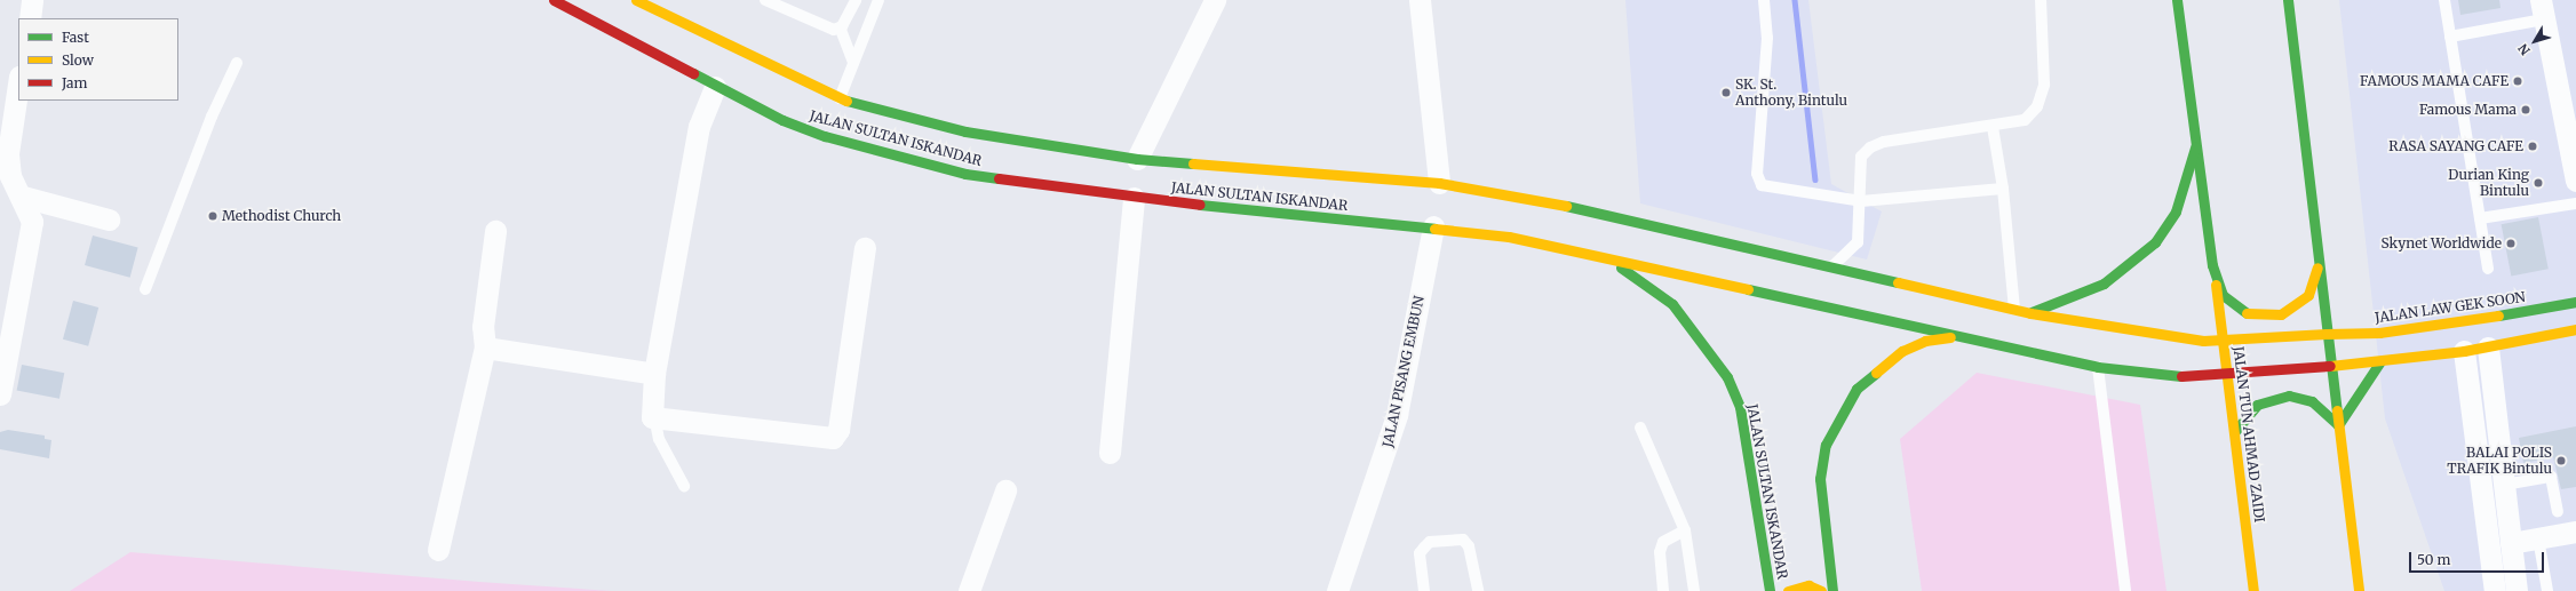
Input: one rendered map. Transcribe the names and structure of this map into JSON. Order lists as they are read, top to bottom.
{
  "streets": {
    "main road": ["JALAN SULTAN ISKANDAR", "JALAN LAW GEK SOON", "JALAN TUN AHMAD ZAIDI"],
    "street": ["JALAN PISANG EMBUN"]
  },
  "crossings": [
    ["JALAN SULTAN ISKANDAR", "JALAN LAW GEK SOON"],
    ["JALAN SULTAN ISKANDAR", "JALAN PISANG EMBUN"],
    ["JALAN LAW GEK SOON", "JALAN TUN AHMAD ZAIDI"]
  ],
  "places": [
    "FAMOUS MAMA CAFE",
    "SK. St. Anthony, Bintulu",
    "Famous Mama",
    "RASA SAYANG CAFE",
    "Durian King Bintulu",
    "Methodist Church",
    "Skynet Worldwide",
    "BALAI POLIS TRAFIK Bintulu"
  ],
  "legend": ["Fast", "Slow", "Jam"],
  "scale_bar": "50 m",
  "north": "bottom left"
}
